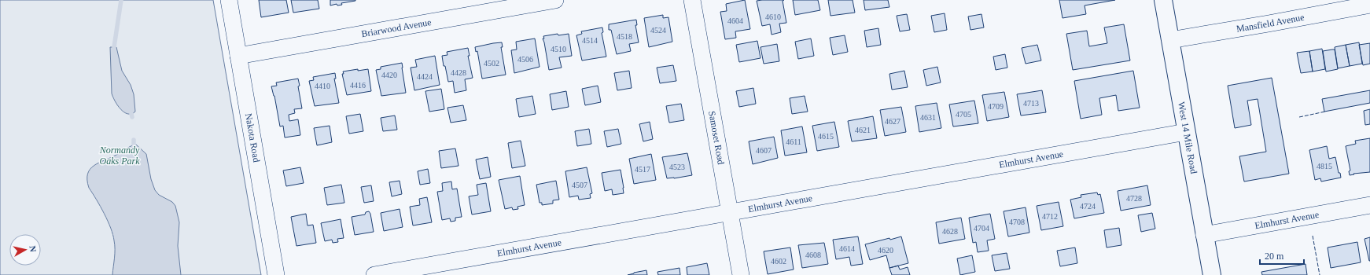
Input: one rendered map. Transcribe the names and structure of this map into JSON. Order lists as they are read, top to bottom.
{
  "streets": {
    "main road": ["West 14 Mile Road"],
    "street": [
      "Mansfield Avenue",
      "Briarwood Avenue",
      "Nakota Road",
      "Samoset Road",
      "Elmhurst Avenue"
    ]
  },
  "crossings": [
    ["Mansfield Avenue", "West 14 Mile Road"],
    ["Briarwood Avenue", "Nakota Road"],
    ["Samoset Road", "Elmhurst Avenue"],
    ["West 14 Mile Road", "Elmhurst Avenue"]
  ],
  "parks": ["Normandy Oaks Park"],
  "house_numbers": [
    "4610",
    "4604",
    "4524",
    "4518",
    "4514",
    "4510",
    "4506",
    "4502",
    "4428",
    "4420",
    "4424",
    "4416",
    "4410",
    "4713",
    "4709",
    "4705",
    "4631",
    "4627",
    "4621",
    "4615",
    "4611",
    "4607",
    "4815",
    "4523",
    "4517",
    "4507",
    "4728",
    "4724",
    "4712",
    "4708",
    "4704",
    "4628",
    "4614",
    "4620",
    "4608",
    "4602"
  ],
  "scale_bar": "20 m",
  "north": "right"
}
